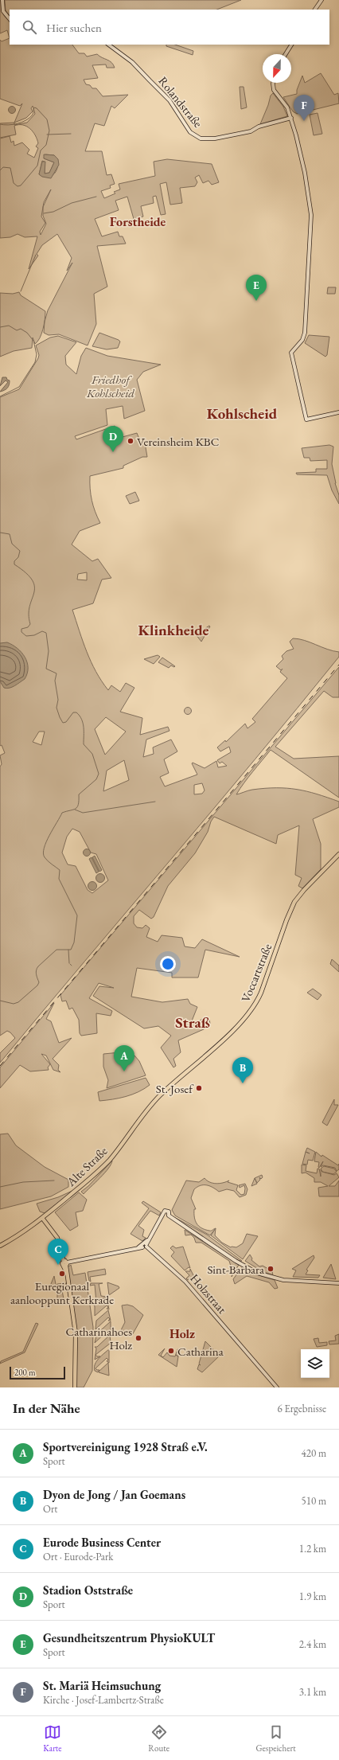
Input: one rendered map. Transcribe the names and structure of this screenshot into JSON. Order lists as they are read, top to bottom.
{
  "streets": {
    "main road": [
      "Rolandstraße",
      "Voccartstraße",
      "Alte Straße",
      "Holzstraat"
    ]
  },
  "crossings": [
    ["Voccartstraße", "Alte Straße"]
  ],
  "districts": [
    "Forstheide",
    "Kohlscheid",
    "Klinkheide",
    "Straß",
    "Holz"
  ],
  "parks": ["Friedhof Kohlscheid"],
  "places": [
    "Vereinsheim KBC",
    "St. Josef",
    "Sint-Barbara",
    "Euregionaal aanlooppunt Kerkrade",
    "Catharinahoes Holz",
    "Catharina"
  ],
  "scale_bar": "200 m",
  "north": "bottom",
  "page": {
    "search": "Hier suchen",
    "pins": [
      "F",
      "E",
      "D",
      "A",
      "B",
      "C"
    ],
    "scale": "200 m",
    "heading": ["In der Nähe", "6 Ergebnisse"],
    "list": [
      {
        "mark": "A",
        "name": "Sportvereinigung 1928 Straß e.V.",
        "note": "Sport",
        "value": "420 m"
      },
      {
        "mark": "B",
        "name": "Dyon de Jong / Jan Goemans",
        "note": "Ort",
        "value": "510 m"
      },
      {
        "mark": "C",
        "name": "Eurode Business Center",
        "note": "Ort · Eurode-Park",
        "value": "1.2 km"
      },
      {
        "mark": "D",
        "name": "Stadion Oststraße",
        "note": "Sport",
        "value": "1.9 km"
      },
      {
        "mark": "E",
        "name": "Gesundheitszentrum PhysioKULT",
        "note": "Sport",
        "value": "2.4 km"
      },
      {
        "mark": "F",
        "name": "St. Mariä Heimsuchung",
        "note": "Kirche · Josef-Lambertz-Straße",
        "value": "3.1 km"
      }
    ],
    "nav": ["Karte", "Route", "Gespeichert"]
  }
}
